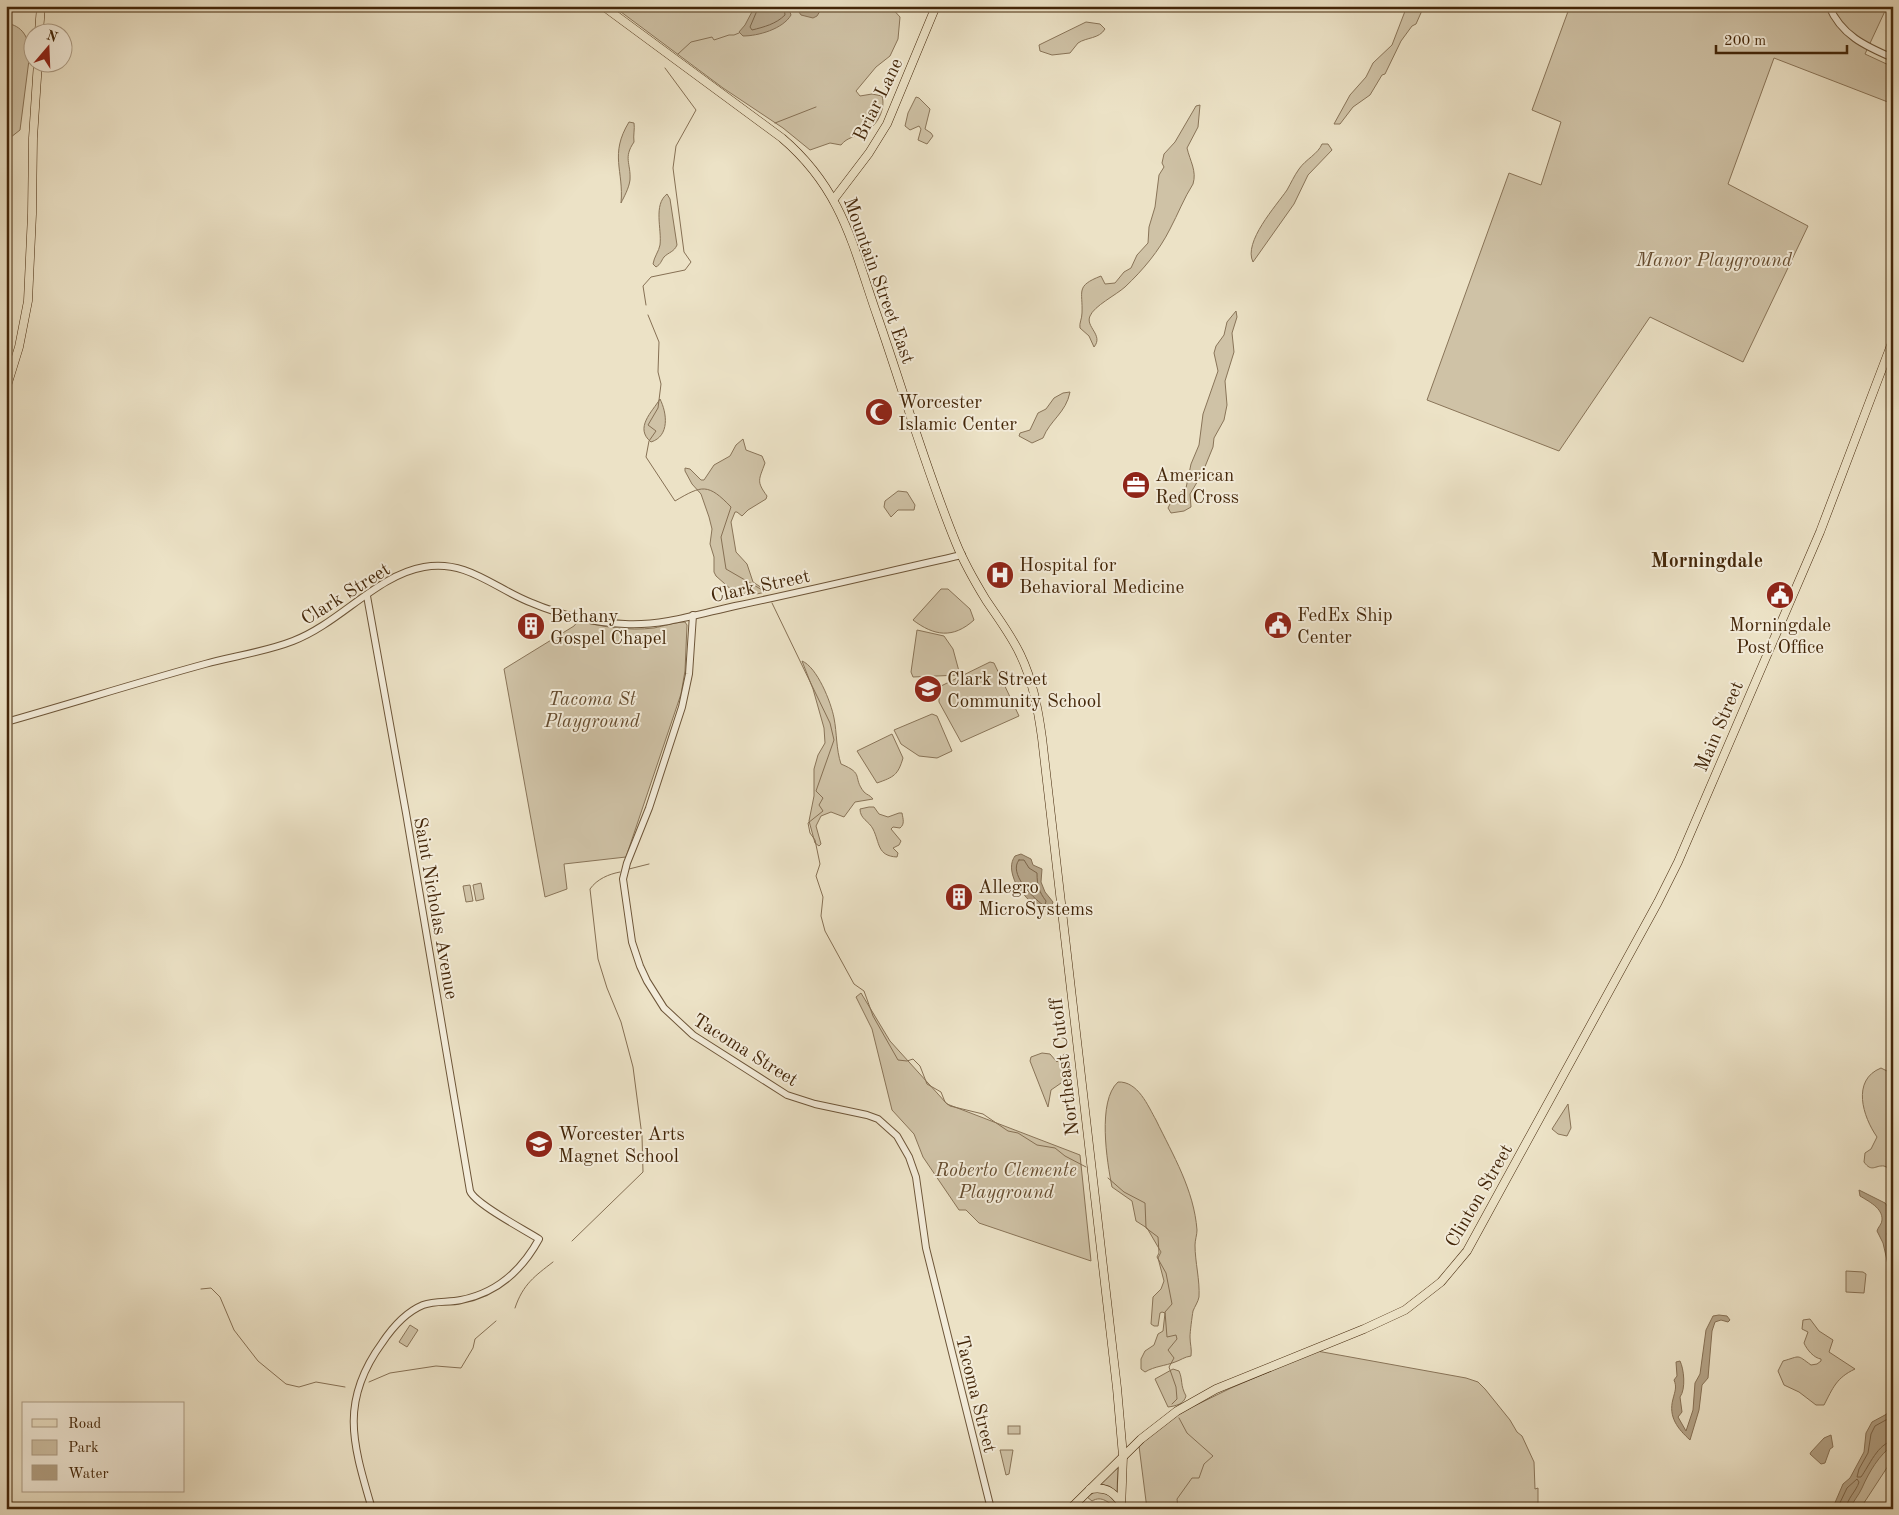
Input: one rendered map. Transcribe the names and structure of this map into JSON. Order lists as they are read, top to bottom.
{
  "streets": {
    "main road": [
      "Briar Lane",
      "Mountain Street East",
      "Main Street",
      "Northeast Cutoff",
      "Clinton Street"
    ],
    "street": ["Clark Street", "Saint Nicholas Avenue", "Tacoma Street"]
  },
  "crossings": [
    ["Briar Lane", "Mountain Street East"],
    ["Mountain Street East", "Clark Street"],
    ["Mountain Street East", "Northeast Cutoff"],
    ["Clark Street", "Saint Nicholas Avenue"],
    ["Clark Street", "Tacoma Street"],
    ["Main Street", "Clinton Street"],
    ["Northeast Cutoff", "Clinton Street"]
  ],
  "districts": ["Morningdale"],
  "parks": ["Manor Playground", "Tacoma St Playground", "Roberto Clemente Playground"],
  "places": {
    "mosque": ["Worcester Islamic Center"],
    "office": ["American Red Cross"],
    "hospital": ["Hospital for Behavioral Medicine"],
    "public building": ["Morningdale Post Office", "FedEx Ship Center"],
    "building": ["Bethany Gospel Chapel", "Allegro MicroSystems"],
    "school or university": ["Clark Street Community School", "Worcester Arts Magnet School"]
  },
  "legend": ["Road", "Park", "Water"],
  "scale_bar": "200 m",
  "north": "top"
}
